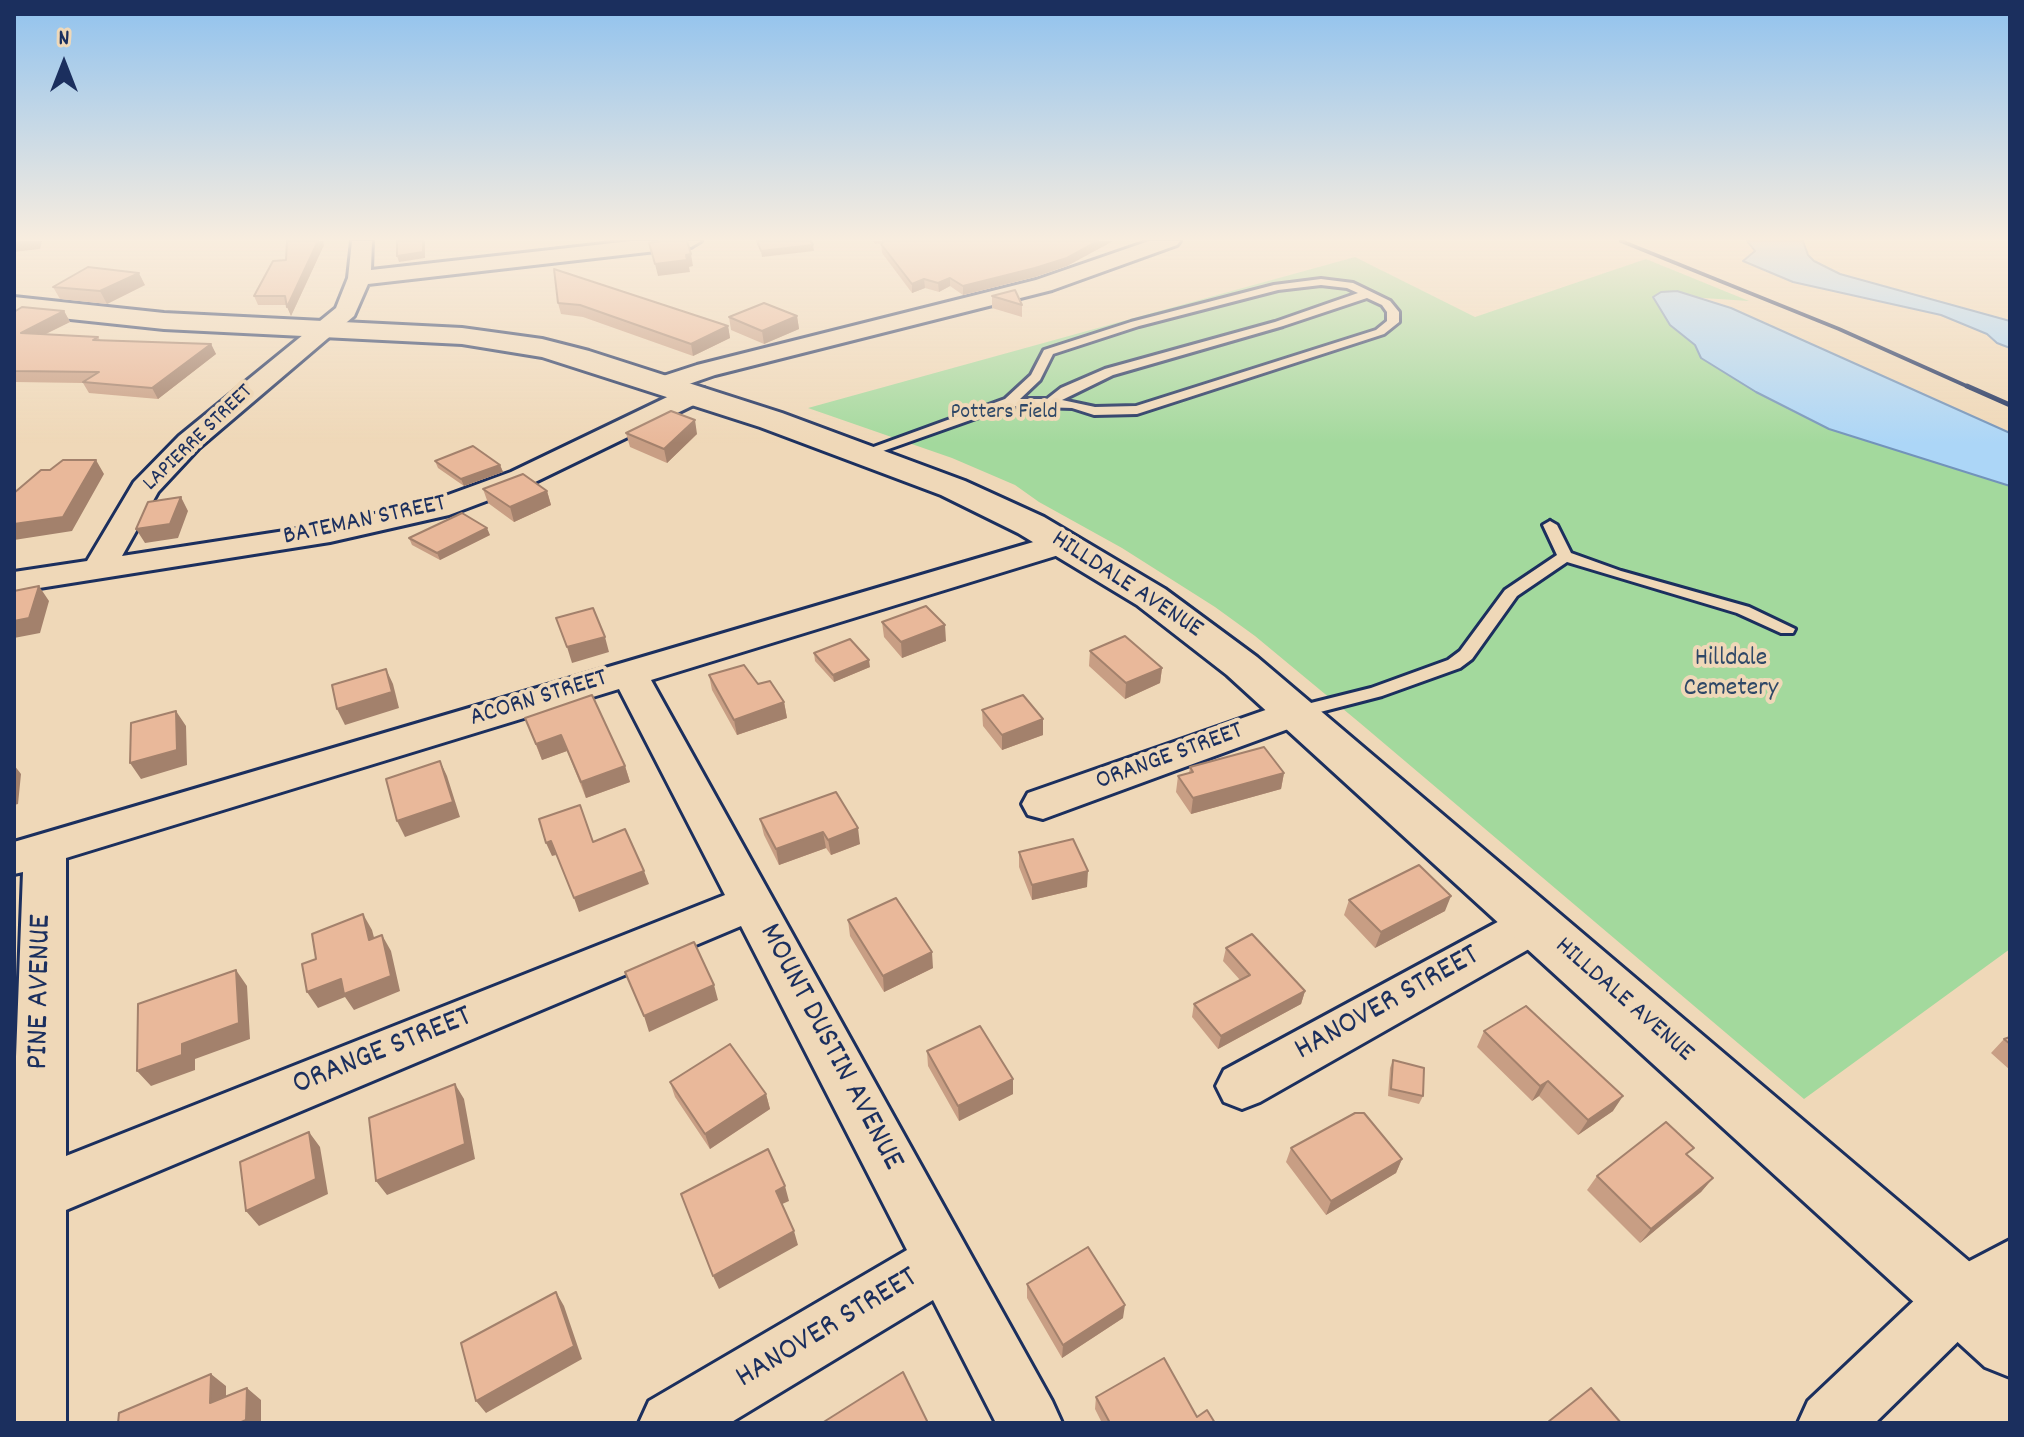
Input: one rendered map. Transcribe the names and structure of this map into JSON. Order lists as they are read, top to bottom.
{
  "streets": {
    "main road": ["HILLDALE AVENUE"],
    "street": [
      "LAPIERRE STREET",
      "BATEMAN STREET",
      "ACORN STREET",
      "ORANGE STREET",
      "PINE AVENUE",
      "HANOVER STREET",
      "MOUNT DUSTIN AVENUE"
    ]
  },
  "crossings": [
    ["LAPIERRE STREET", "BATEMAN STREET"],
    ["LAPIERRE STREET", "HILLDALE AVENUE"],
    ["BATEMAN STREET", "HILLDALE AVENUE"],
    ["HILLDALE AVENUE", "ACORN STREET"],
    ["HILLDALE AVENUE", "ORANGE STREET"],
    ["HILLDALE AVENUE", "HANOVER STREET"],
    ["ACORN STREET", "PINE AVENUE"],
    ["ACORN STREET", "MOUNT DUSTIN AVENUE"],
    ["ORANGE STREET", "PINE AVENUE"],
    ["ORANGE STREET", "MOUNT DUSTIN AVENUE"],
    ["HANOVER STREET", "MOUNT DUSTIN AVENUE"]
  ],
  "parks": ["Potters Field", "Hilldale Cemetery"],
  "north": "top"
}
